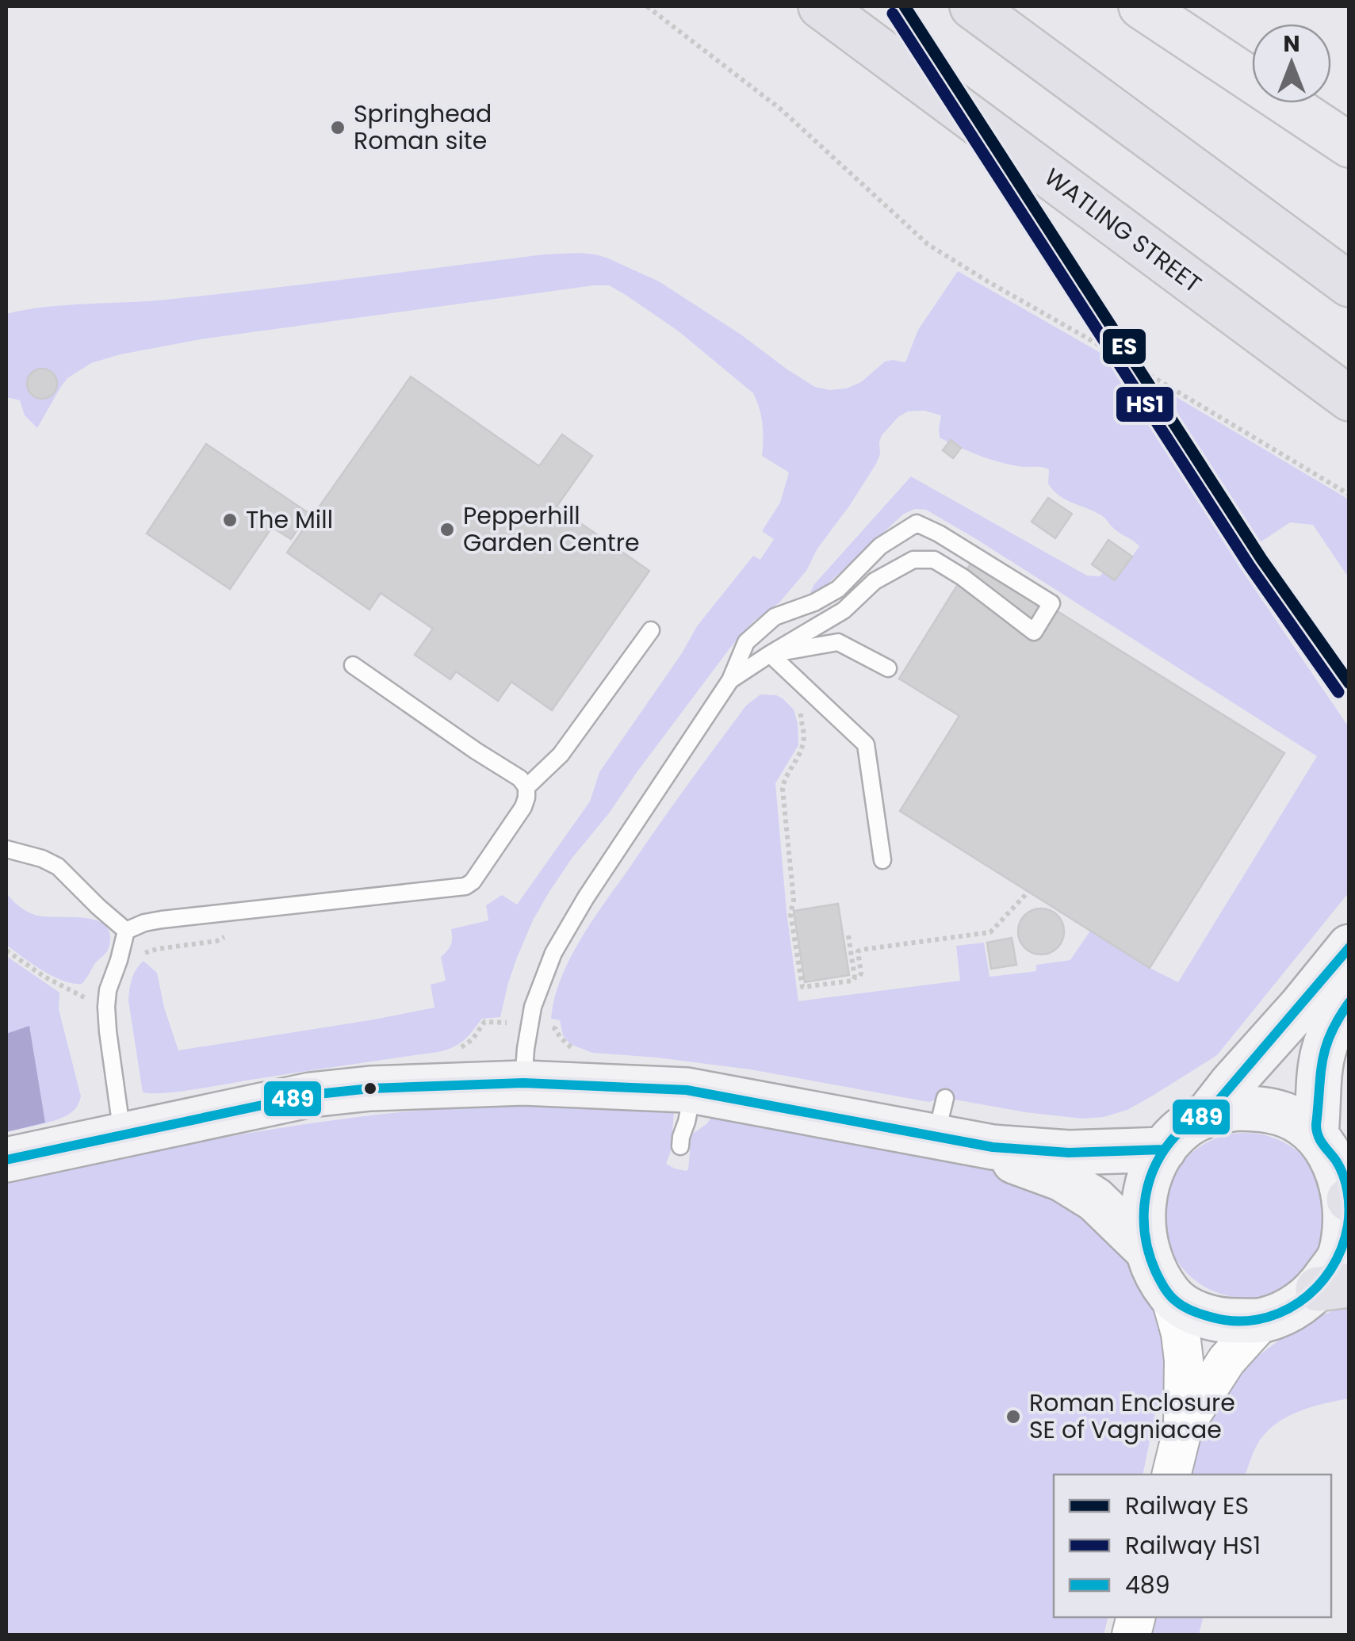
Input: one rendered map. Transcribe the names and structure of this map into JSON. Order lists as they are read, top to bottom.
{
  "streets": {
    "highway": ["WATLING STREET"]
  },
  "places": [
    "Springhead Roman site",
    "The Mill",
    "Pepperhill Garden Centre",
    "Roman Enclosure SE of Vagniacae"
  ],
  "lines": ["rail line ES", "rail line HS1", "transit line 489"],
  "legend": ["Railway ES", "Railway HS1", "489"],
  "north": "top"
}
